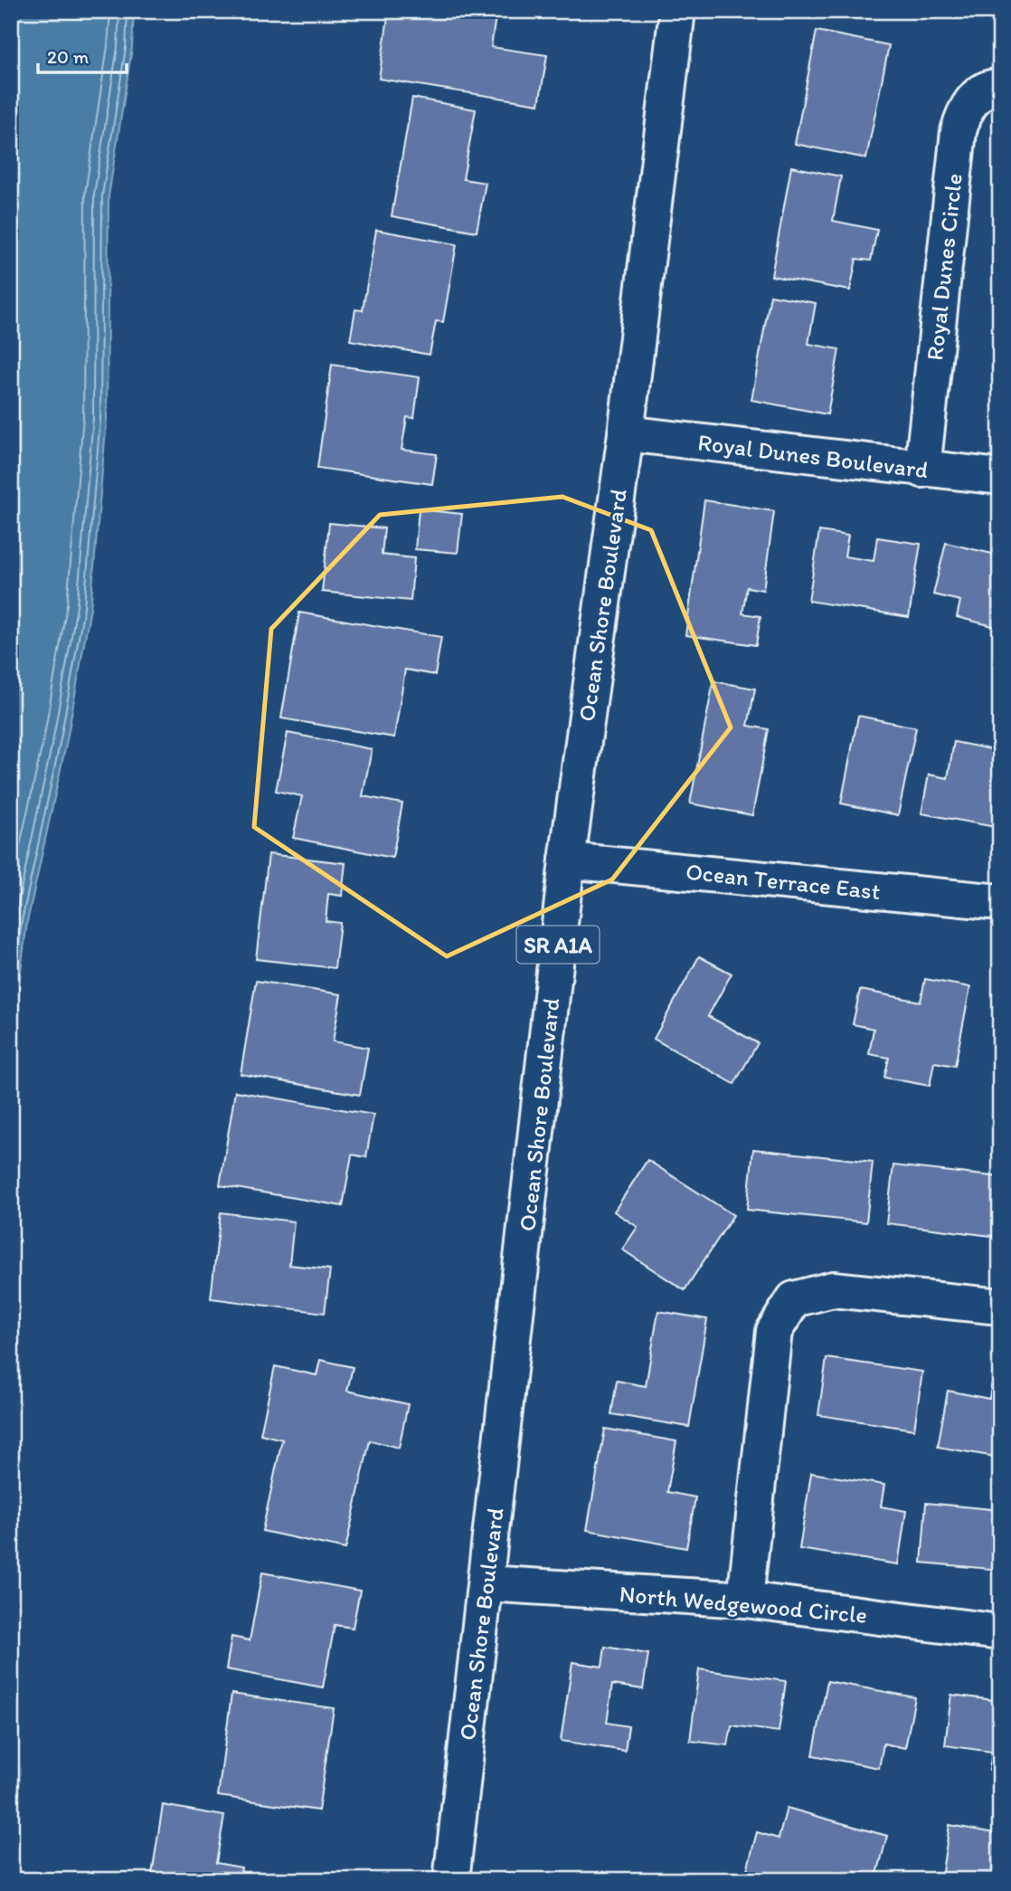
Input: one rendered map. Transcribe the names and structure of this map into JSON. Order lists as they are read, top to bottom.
{
  "streets": {
    "street": [
      "Royal Dunes Circle",
      "Royal Dunes Boulevard",
      "Ocean Shore Boulevard",
      "Ocean Terrace East",
      "SR A1A",
      "North Wedgewood Circle"
    ]
  },
  "crossings": [
    ["Royal Dunes Circle", "Royal Dunes Boulevard"],
    ["Royal Dunes Boulevard", "Ocean Shore Boulevard"],
    ["Ocean Shore Boulevard", "Ocean Terrace East"],
    ["Ocean Shore Boulevard", "North Wedgewood Circle"]
  ],
  "scale_bar": "20 m"
}
